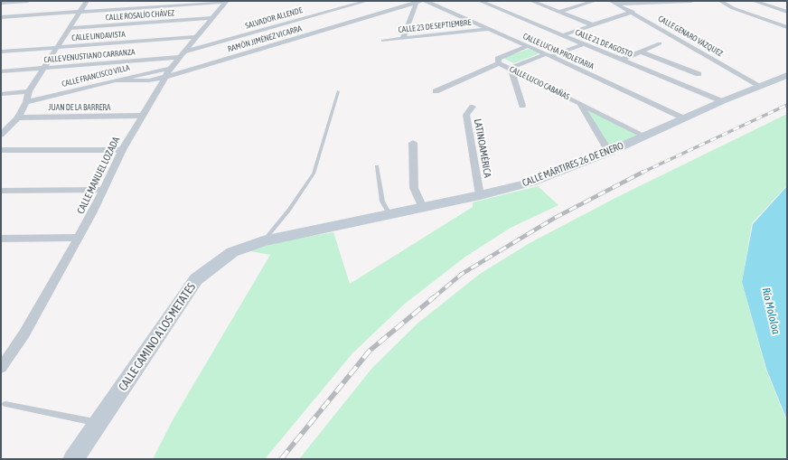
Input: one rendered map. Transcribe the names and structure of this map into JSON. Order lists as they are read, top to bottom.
{
  "streets": {
    "street": [
      "CALLE ROSALÍO CHÁVEZ",
      "SALVADOR ALLENDE",
      "CALLE 23 DE SEPTIEMBRE",
      "CALLE LINDAVISTA",
      "CALLE GENARO VÁZQUEZ",
      "RAMÓN JIMÉNEZ VICARRA",
      "CALLE 21 DE AGOSTO",
      "CALLE LUCHA PROLETARIA",
      "CALLE VENUSTIANO CARRANZA",
      "CALLE FRANCISCO VILLA",
      "CALLE LUCIO CABAÑAS",
      "JUAN DE LA BARRERA",
      "LATINOAMÉRICA",
      "CALLE MÁRTIRES 26 DE ENERO",
      "CALLE MANUEL LOZADA",
      "CALLE CAMINO A LOS METATES"
    ]
  },
  "crossings": [
    ["CALLE ROSALÍO CHÁVEZ", "CALLE MANUEL LOZADA"],
    ["SALVADOR ALLENDE", "CALLE VENUSTIANO CARRANZA"],
    ["SALVADOR ALLENDE", "CALLE MANUEL LOZADA"],
    ["CALLE 23 DE SEPTIEMBRE", "CALLE LUCHA PROLETARIA"],
    ["CALLE LINDAVISTA", "CALLE MANUEL LOZADA"],
    ["CALLE GENARO VÁZQUEZ", "CALLE MÁRTIRES 26 DE ENERO"],
    ["RAMÓN JIMÉNEZ VICARRA", "CALLE FRANCISCO VILLA"],
    ["RAMÓN JIMÉNEZ VICARRA", "CALLE MANUEL LOZADA"],
    ["CALLE 21 DE AGOSTO", "CALLE MÁRTIRES 26 DE ENERO"],
    ["CALLE LUCHA PROLETARIA", "CALLE MÁRTIRES 26 DE ENERO"],
    ["CALLE VENUSTIANO CARRANZA", "CALLE MANUEL LOZADA"],
    ["CALLE FRANCISCO VILLA", "CALLE MANUEL LOZADA"],
    ["CALLE LUCIO CABAÑAS", "CALLE MÁRTIRES 26 DE ENERO"],
    ["JUAN DE LA BARRERA", "CALLE MANUEL LOZADA"],
    ["LATINOAMÉRICA", "CALLE MÁRTIRES 26 DE ENERO"],
    ["CALLE MÁRTIRES 26 DE ENERO", "CALLE CAMINO A LOS METATES"]
  ],
  "water": ["Río Mololoa"]
}
